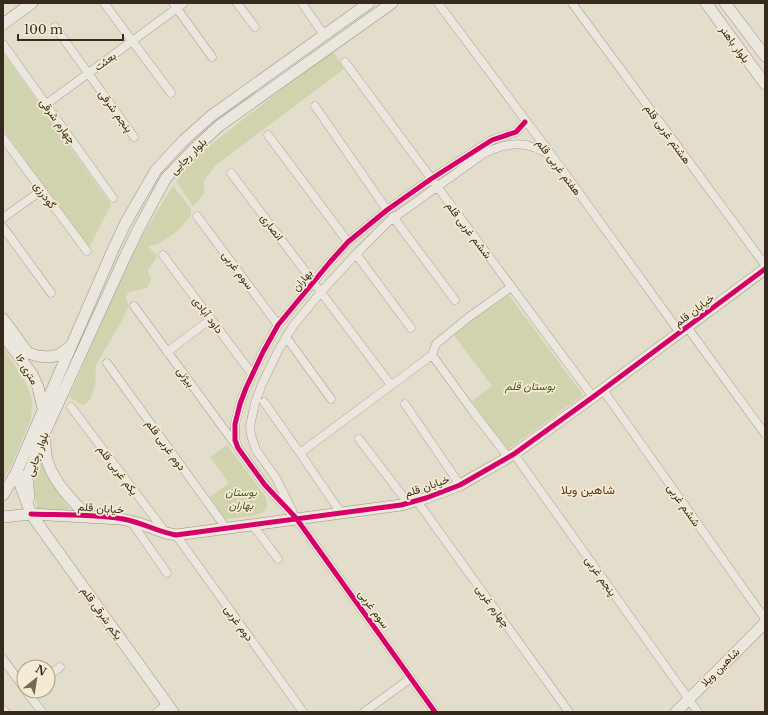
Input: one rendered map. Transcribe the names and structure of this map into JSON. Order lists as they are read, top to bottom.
{
  "streets": {
    "main road": [
      "بلوار باهنر",
      "بلوار رجایی",
      "خیابان قلم",
      "۱۶ متری",
      "یکم شرقی قلم",
      "شاهین ویلا"
    ],
    "street": [
      "بعثت",
      "پنجم شرقی",
      "چهارم شرقی",
      "هشتم غربی قلم",
      "هفتم غربی قلم",
      "گودرزی",
      "انصاری",
      "ششم غربی قلم",
      "سوم غربی",
      "بهاران",
      "داود آبادی",
      "بیژنی",
      "دوم غربی قلم",
      "یکم غربی قلم",
      "ششم غربی",
      "پنجم غربی",
      "چهارم غربی",
      "دوم غربی"
    ]
  },
  "crossings": [
    ["بعثت", "پنجم شرقی"],
    ["بعثت", "چهارم شرقی"],
    ["بلوار رجایی", "خیابان قلم"],
    ["بلوار رجایی", "۱۶ متری"],
    ["بلوار رجایی", "یکم شرقی قلم"],
    ["هفتم غربی قلم", "بهاران"],
    ["هفتم غربی قلم", "خیابان قلم"],
    ["انصاری", "بهاران"],
    ["ششم غربی قلم", "بهاران"],
    ["ششم غربی قلم", "خیابان قلم"],
    ["سوم غربی", "بهاران"],
    ["سوم غربی", "خیابان قلم"],
    ["بهاران", "خیابان قلم"],
    ["بهاران", "داود آبادی"],
    ["بهاران", "بیژنی"],
    ["خیابان قلم", "دوم غربی قلم"],
    ["خیابان قلم", "یکم غربی قلم"],
    ["خیابان قلم", "ششم غربی"],
    ["خیابان قلم", "پنجم غربی"],
    ["خیابان قلم", "چهارم غربی"],
    ["خیابان قلم", "یکم شرقی قلم"],
    ["خیابان قلم", "دوم غربی"],
    ["یکم غربی قلم", "دوم غربی"],
    ["پنجم غربی", "شاهین ویلا"]
  ],
  "districts": ["شاهین ویلا"],
  "parks": ["بوستان قلم", "بوستان بهاران"],
  "scale_bar": "100 m",
  "north": "top right"
}
